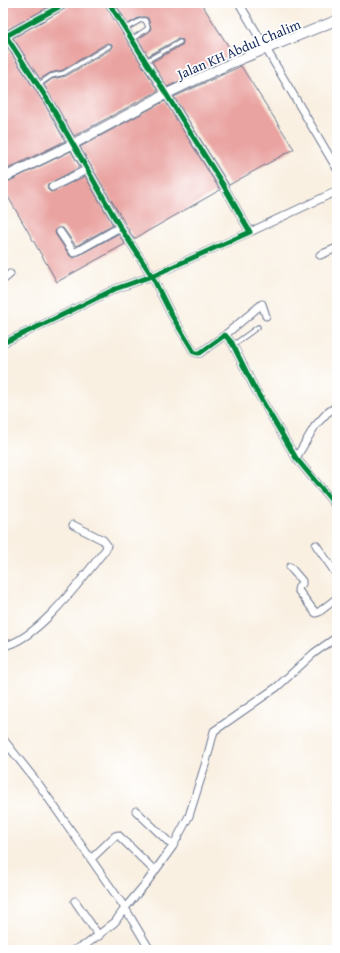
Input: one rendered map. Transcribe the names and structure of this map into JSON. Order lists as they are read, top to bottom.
{
  "streets": {
    "street": ["Jalan KH Abdul Chalim"]
  }
}
